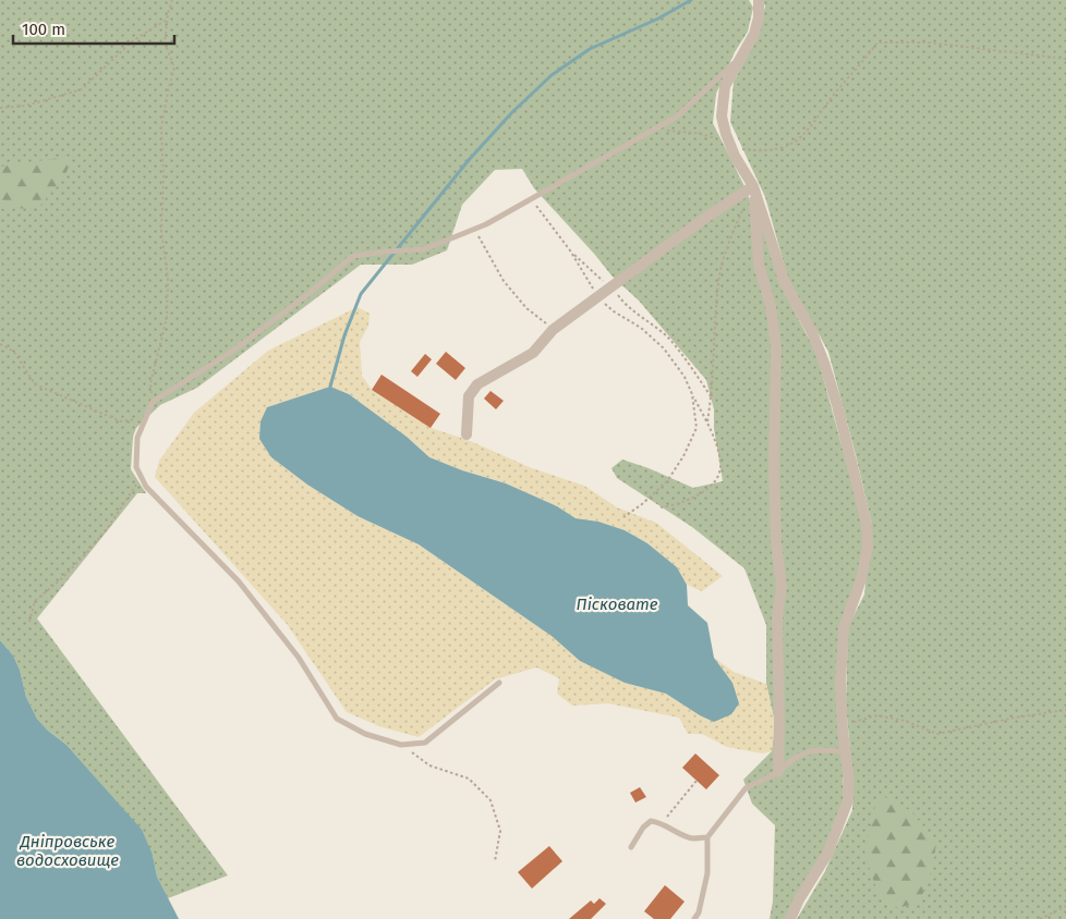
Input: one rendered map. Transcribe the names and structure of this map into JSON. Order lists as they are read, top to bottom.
{
  "water": ["Пісковате", "Дніпровське водосховище"],
  "scale_bar": "100 m"
}
